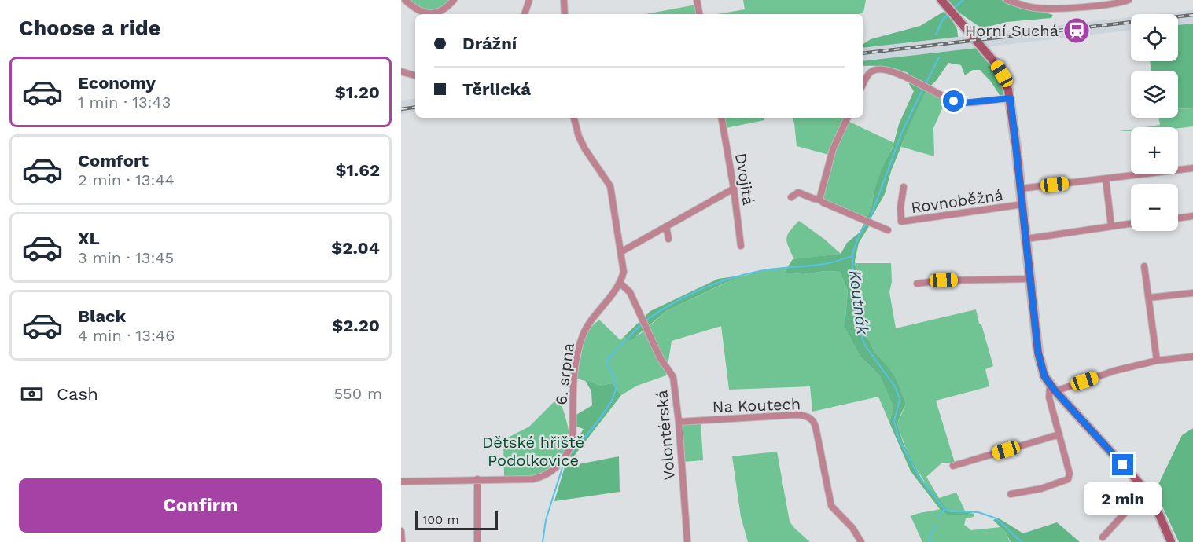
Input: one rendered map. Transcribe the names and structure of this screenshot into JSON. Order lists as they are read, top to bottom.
{
  "streets": {
    "street": [
      "Dvojitá",
      "Rovnoběžná",
      "6. srpna",
      "Na Koutech",
      "Volontérská"
    ]
  },
  "crossings": [
    ["6. srpna", "Volontérská"],
    ["Na Koutech", "Volontérská"]
  ],
  "water": ["Koutnák"],
  "parks": ["Dětské hřiště Podolkovice"],
  "places": {
    "station": ["Horní Suchá"]
  },
  "scale_bar": "100 m",
  "page": {
    "heading": "Choose a ride",
    "map_buttons": ["+", "−"],
    "banner": ["Drážní", "Těrlická"],
    "list": [
      {
        "name": "Economy",
        "note": "1 min · 13:43",
        "value": "$1.20"
      },
      {
        "name": "Comfort",
        "note": "2 min · 13:44",
        "value": "$1.62"
      },
      {
        "name": "XL",
        "note": "3 min · 13:45",
        "value": "$2.04"
      },
      {
        "name": "Black",
        "note": "4 min · 13:46",
        "value": "$2.20"
      }
    ],
    "pay": ["Cash", "550 m"],
    "buttons": "Confirm",
    "bubble": "2 min",
    "scale": "100 m"
  }
}
